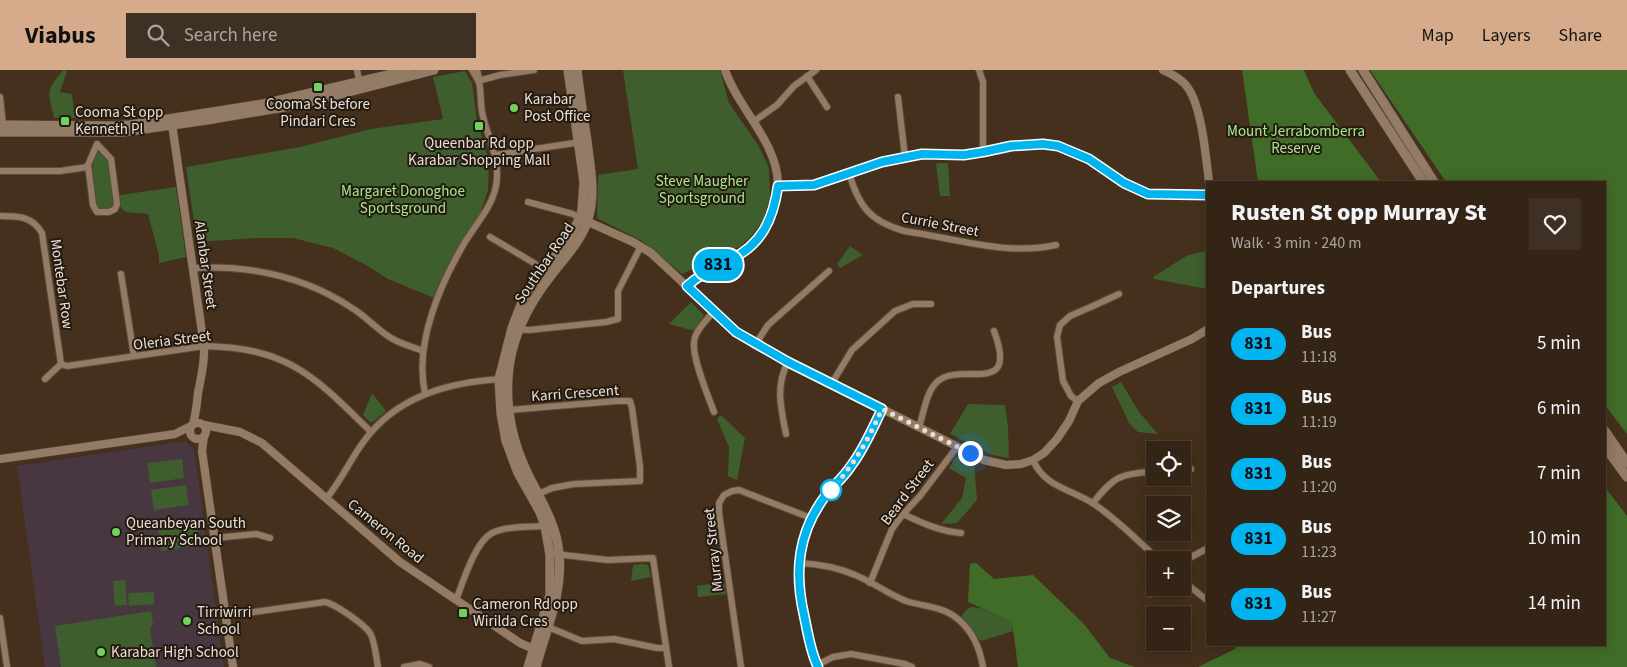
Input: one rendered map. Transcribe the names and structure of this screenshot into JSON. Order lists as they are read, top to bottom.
{
  "streets": {
    "main road": ["Southbar Road"],
    "street": [
      "Currie Street",
      "Alanbar Street",
      "Montebar Row",
      "Oleria Street",
      "Karri Crescent",
      "Beard Street",
      "Cameron Road",
      "Murray Street"
    ]
  },
  "crossings": [
    ["Southbar Road", "Karri Crescent"],
    ["Southbar Road", "Cameron Road"],
    ["Alanbar Street", "Oleria Street"],
    ["Alanbar Street", "Cameron Road"],
    ["Montebar Row", "Oleria Street"]
  ],
  "parks": ["Mount Jerrabomberra Reserve", "Steve Maugher Sportsground", "Margaret Donoghoe Sportsground"],
  "places": {
    "transit": [
      "Cooma St before Pindari Cres",
      "Cooma St opp Kenneth Pl",
      "Queenbar Rd opp Karabar Shopping Mall",
      "Cameron Rd opp Wirilda Cres"
    ],
    "other": [
      "Karabar Post Office",
      "Queanbeyan South Primary School",
      "Tirriwirri School",
      "Karabar High School"
    ]
  },
  "lines": ["bus line 831"],
  "page": {
    "header": "Viabus",
    "search": "Search here",
    "nav": ["Map", "Layers", "Share"],
    "on_map": "831",
    "heading": [
      ["Rusten St opp Murray St", "Walk · 3 min · 240 m"],
      "Departures"
    ],
    "list": [
      {
        "mark": "831",
        "name": "Bus",
        "note": "11:18",
        "value": "5 min"
      },
      {
        "mark": "831",
        "name": "Bus",
        "note": "11:19",
        "value": "6 min"
      },
      {
        "mark": "831",
        "name": "Bus",
        "note": "11:20",
        "value": "7 min"
      },
      {
        "mark": "831",
        "name": "Bus",
        "note": "11:23",
        "value": "10 min"
      },
      {
        "mark": "831",
        "name": "Bus",
        "note": "11:27",
        "value": "14 min"
      }
    ],
    "map_buttons": ["+", "−"]
  }
}
